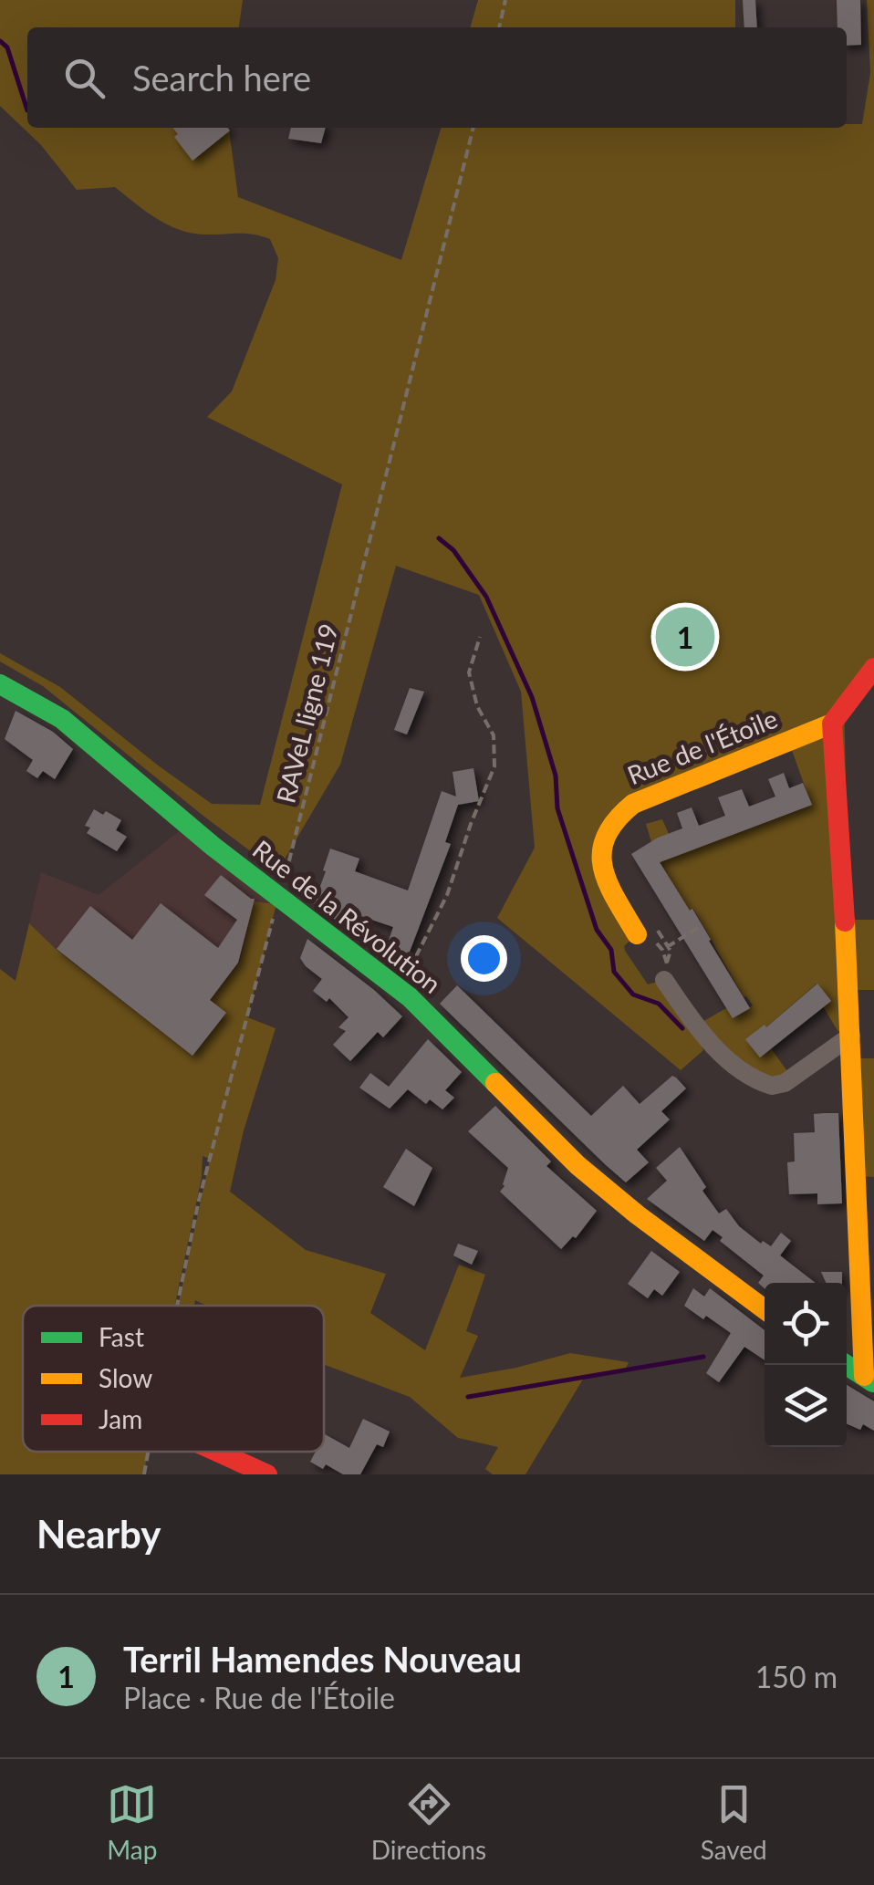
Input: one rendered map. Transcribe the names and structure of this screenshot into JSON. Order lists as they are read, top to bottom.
{
  "streets": {
    "street": ["Rue de l'Étoile", "Rue de la Révolution"],
    "path": ["RAVeL ligne 119"]
  },
  "crossings": [
    ["RAVeL ligne 119", "Rue de la Révolution"]
  ],
  "legend": ["Fast", "Slow", "Jam"],
  "page": {
    "search": "Search here",
    "pins": "1",
    "heading": "Nearby",
    "list": [
      {
        "mark": "1",
        "name": "Terril Hamendes Nouveau",
        "note": "Place · Rue de l'Étoile",
        "value": "150 m"
      }
    ],
    "nav": ["Map", "Directions", "Saved"]
  }
}
